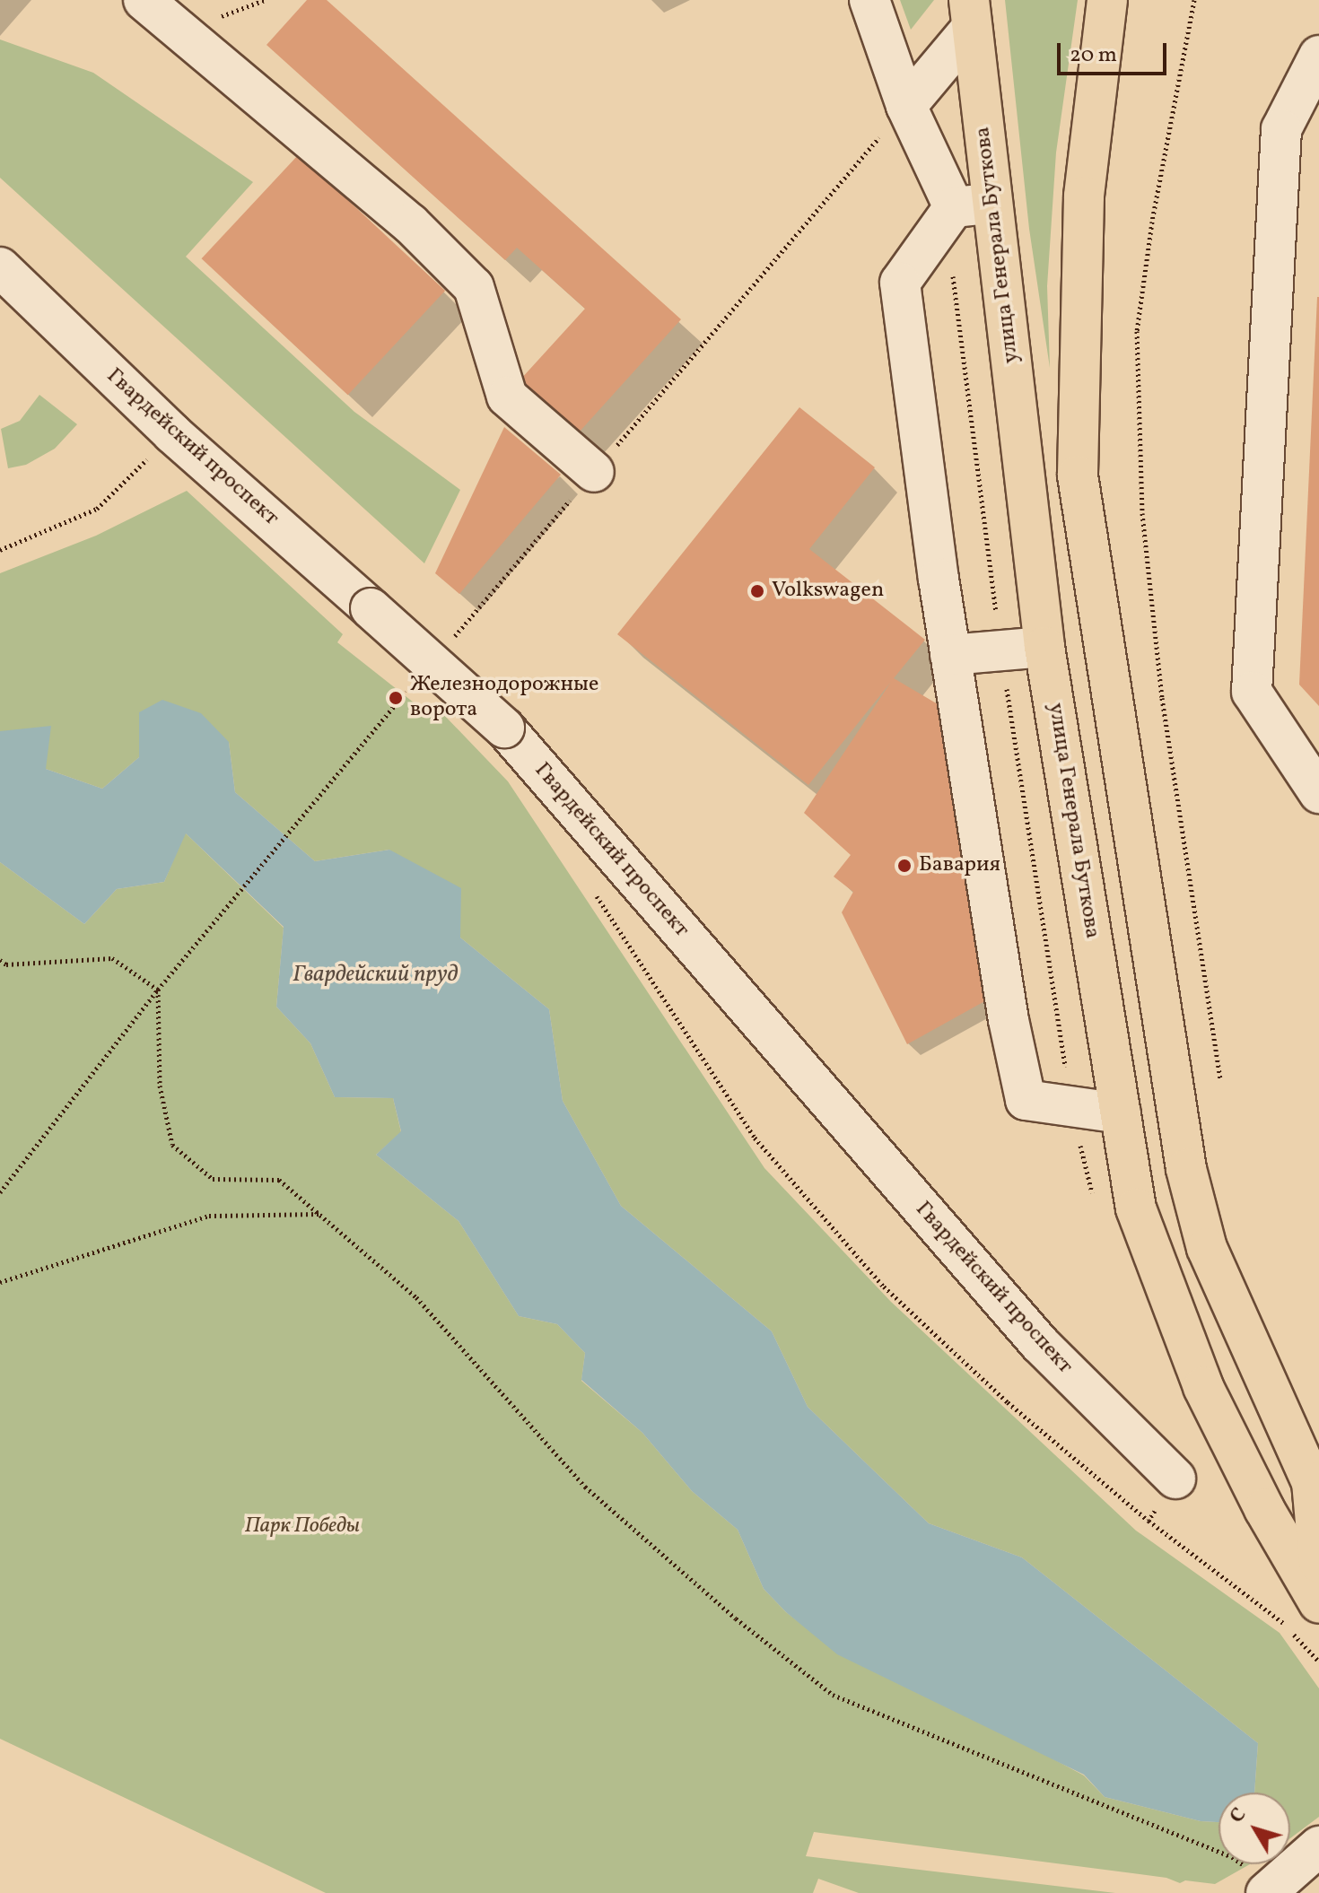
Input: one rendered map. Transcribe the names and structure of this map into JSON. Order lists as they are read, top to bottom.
{
  "streets": {
    "main road": ["улица Генерала Буткова"],
    "street": ["Гвардейский проспект"]
  },
  "water": ["Гвардейский пруд"],
  "parks": ["Парк Победы"],
  "places": ["Volkswagen", "Железнодорожные ворота", "Бавария"],
  "scale_bar": "20 m",
  "north": "top left"
}
